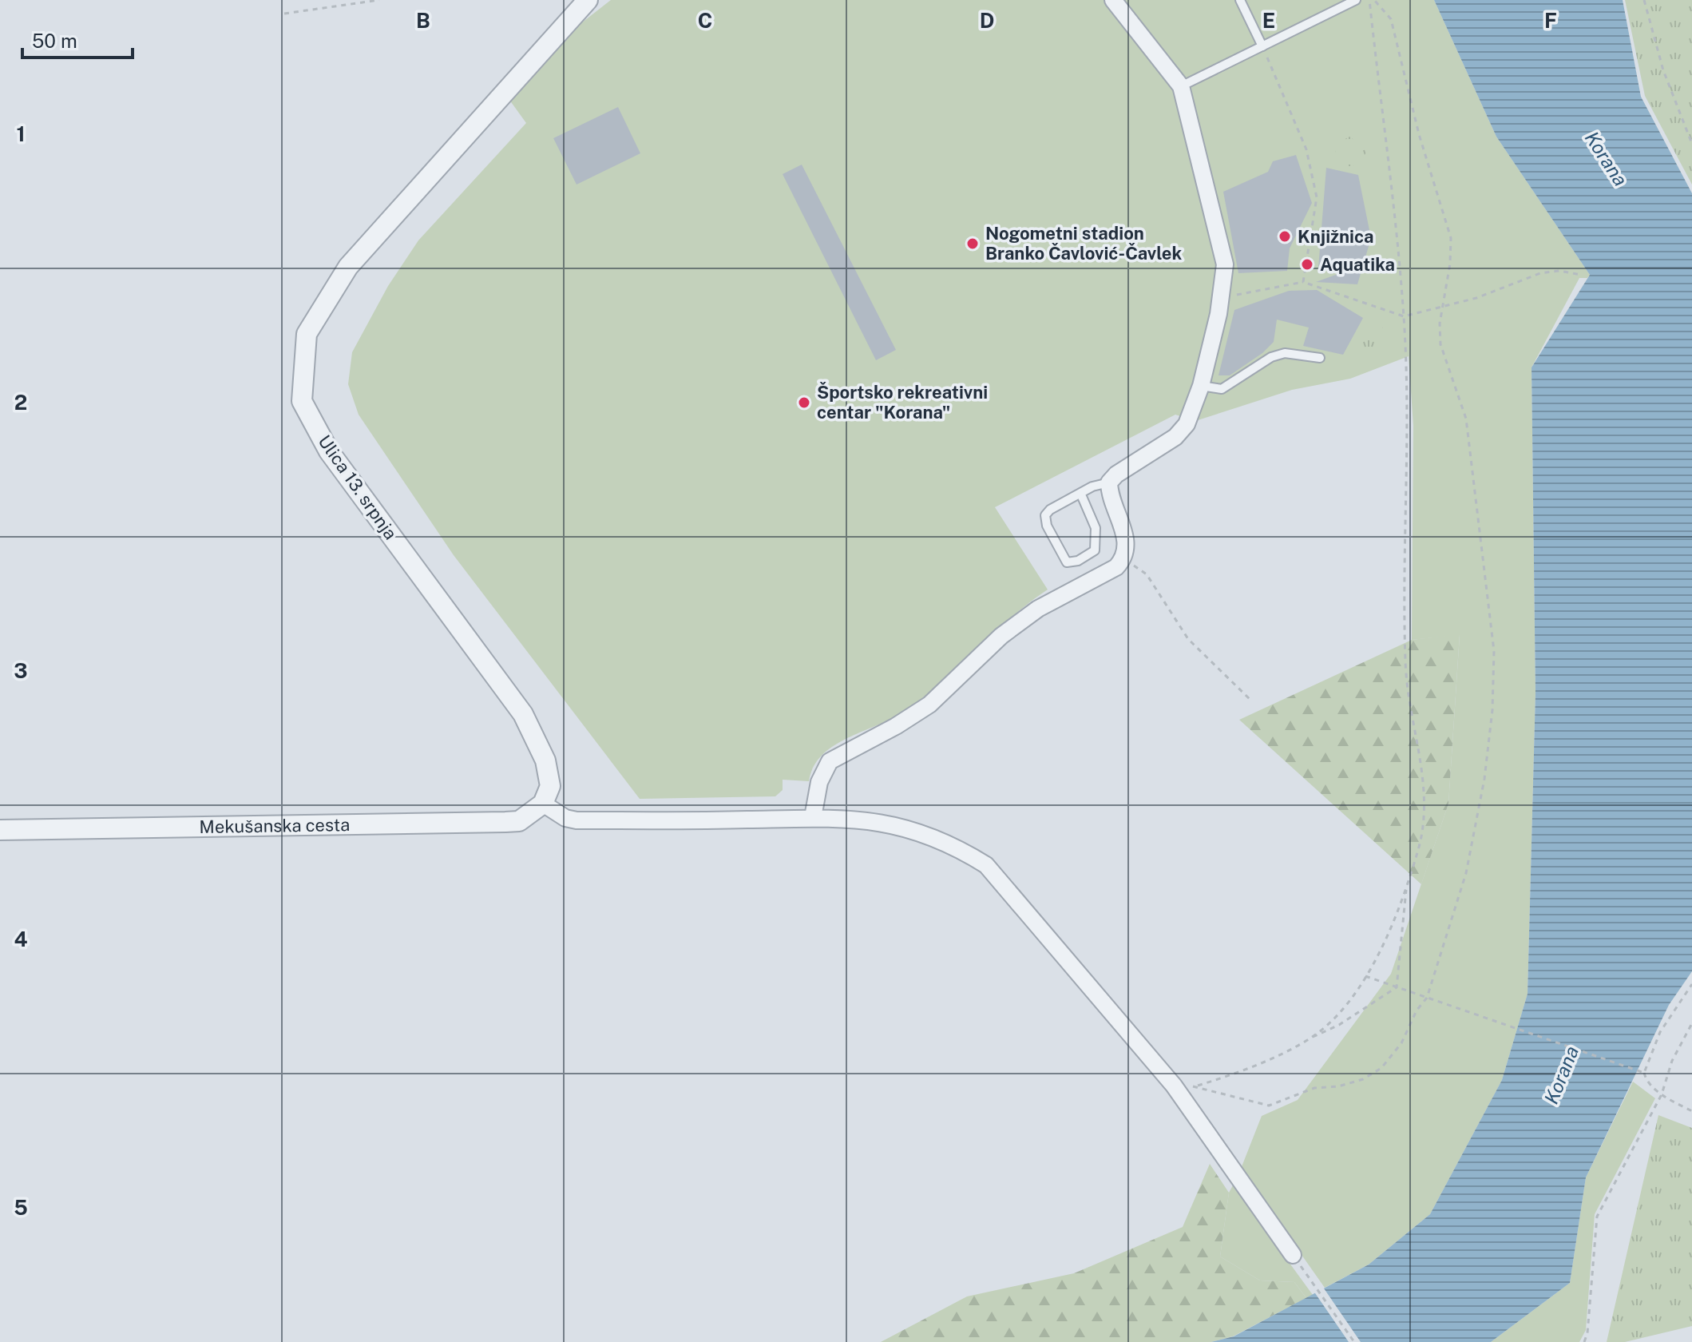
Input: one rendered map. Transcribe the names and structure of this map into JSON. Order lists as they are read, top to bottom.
{
  "streets": {
    "street": ["Ulica 13. srpnja", "Mekušanska cesta"]
  },
  "crossings": [
    ["Ulica 13. srpnja", "Mekušanska cesta"]
  ],
  "water": ["Korana"],
  "places": [
    "Knjižnica",
    "Nogometni stadion Branko Čavlović-Čavlek",
    "Aquatika",
    "Športsko rekreativni centar \"Korana\""
  ],
  "scale_bar": "50 m",
  "grid": {
    "columns": [
      "B",
      "C",
      "D",
      "E",
      "F"
    ],
    "rows": [
      "1",
      "2",
      "3",
      "4",
      "5"
    ]
  }
}
